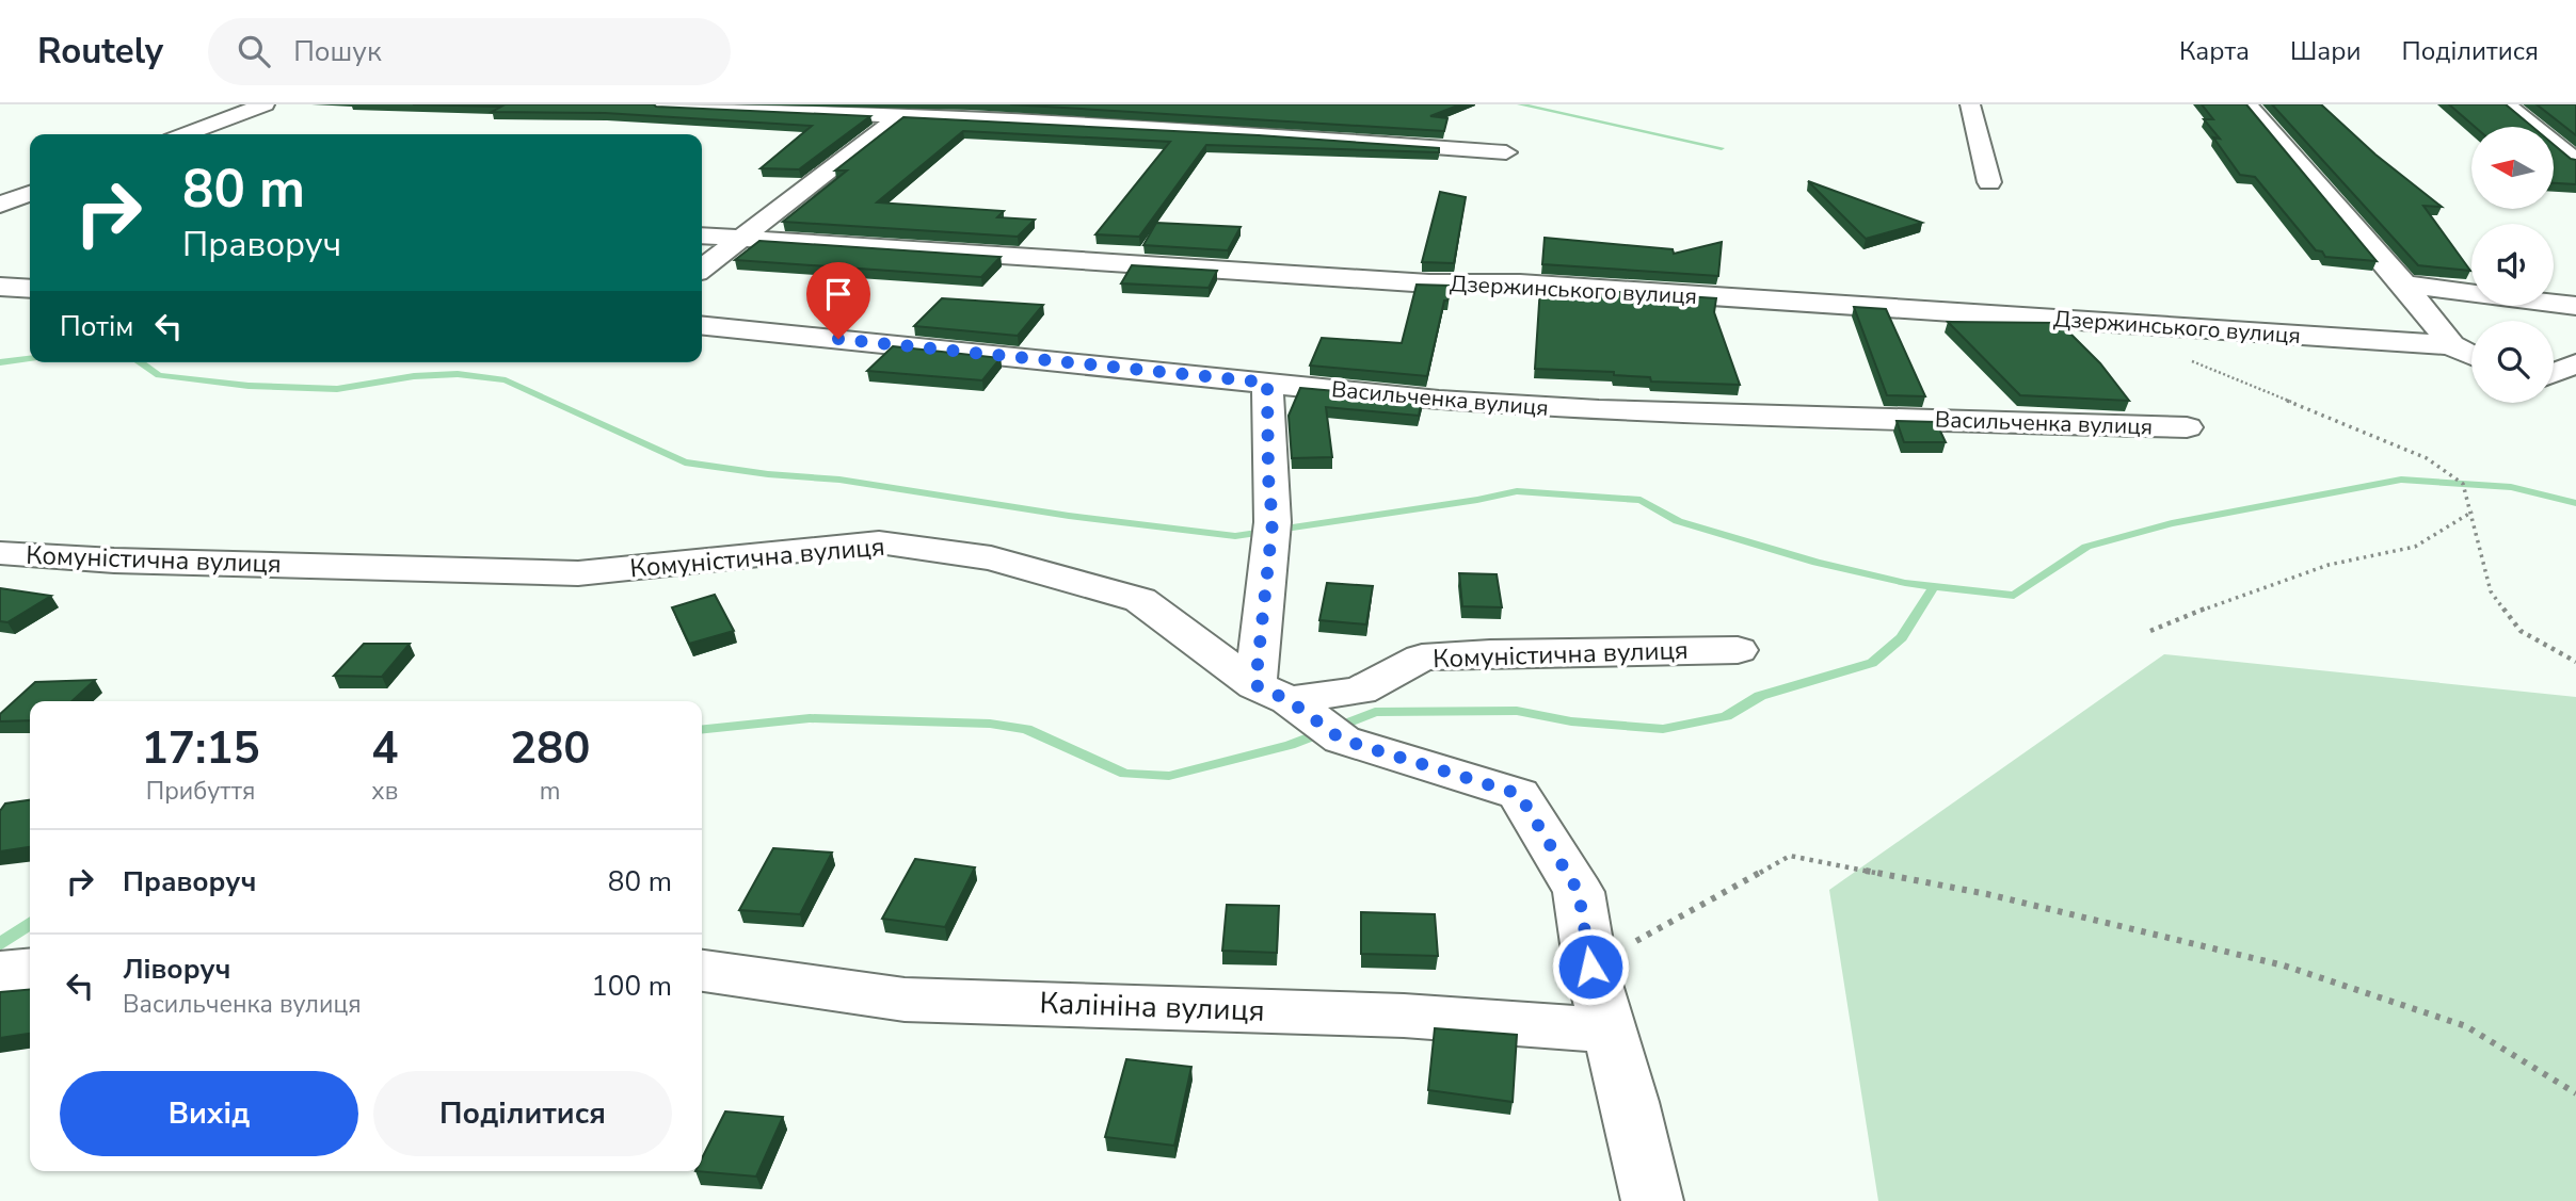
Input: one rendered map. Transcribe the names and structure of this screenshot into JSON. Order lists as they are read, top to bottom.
{
  "streets": {
    "street": [
      "Дзержинського вулиця",
      "Васильченка вулиця",
      "Комуністична вулиця",
      "Калініна вулиця"
    ]
  },
  "north": "left",
  "page": {
    "header": "Routely",
    "search": "Пошук",
    "nav": ["Карта", "Шари", "Поділитися"],
    "turn": ["80 m", "Праворуч"],
    "then": "Потім",
    "eta": [
      "17:15",
      "Прибуття",
      "4",
      "хв",
      "280",
      "m"
    ],
    "list": [
      {
        "name": "Праворуч",
        "value": "80 m"
      },
      {
        "name": "Ліворуч",
        "note": "Васильченка вулиця",
        "value": "100 m"
      }
    ],
    "buttons": ["Вихід", "Поділитися"]
  }
}
